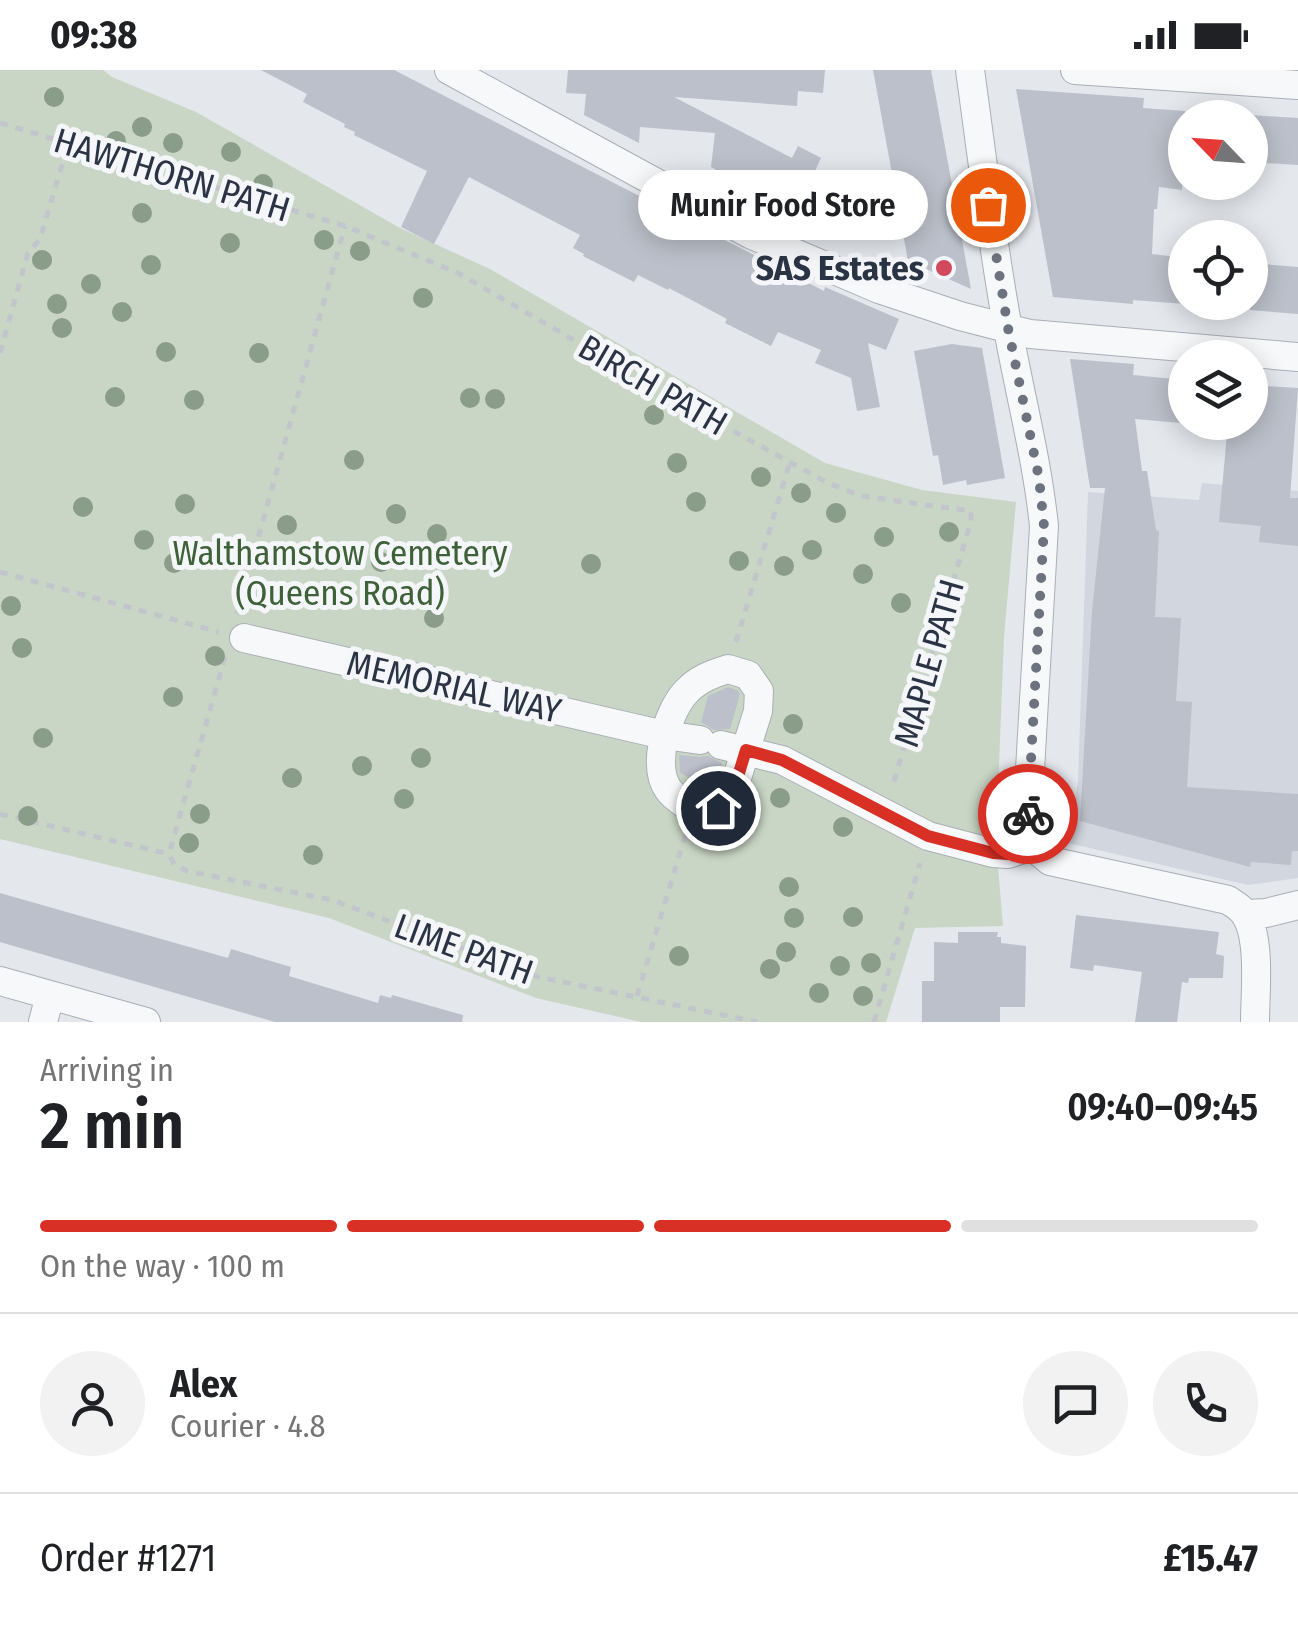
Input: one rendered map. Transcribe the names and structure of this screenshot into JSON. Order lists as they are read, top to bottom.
{
  "streets": {
    "street": ["MEMORIAL WAY"],
    "path": [
      "HAWTHORN PATH",
      "BIRCH PATH",
      "MAPLE PATH",
      "LIME PATH"
    ]
  },
  "crossings": [
    ["HAWTHORN PATH", "BIRCH PATH"],
    ["BIRCH PATH", "MAPLE PATH"]
  ],
  "parks": ["Walthamstow Cemetery (Queens Road)"],
  "places": ["Munir Food Store", "SAS Estates"],
  "north": "top left",
  "page": {
    "status": "09:38",
    "bubble": "Munir Food Store",
    "heading": ["2 min", "Arriving in", "09:40–09:45"],
    "panel": [
      "Alex",
      "Courier · 4.8",
      "Order #1271",
      "£15.47"
    ],
    "bar": "On the way · 100 m"
  }
}
